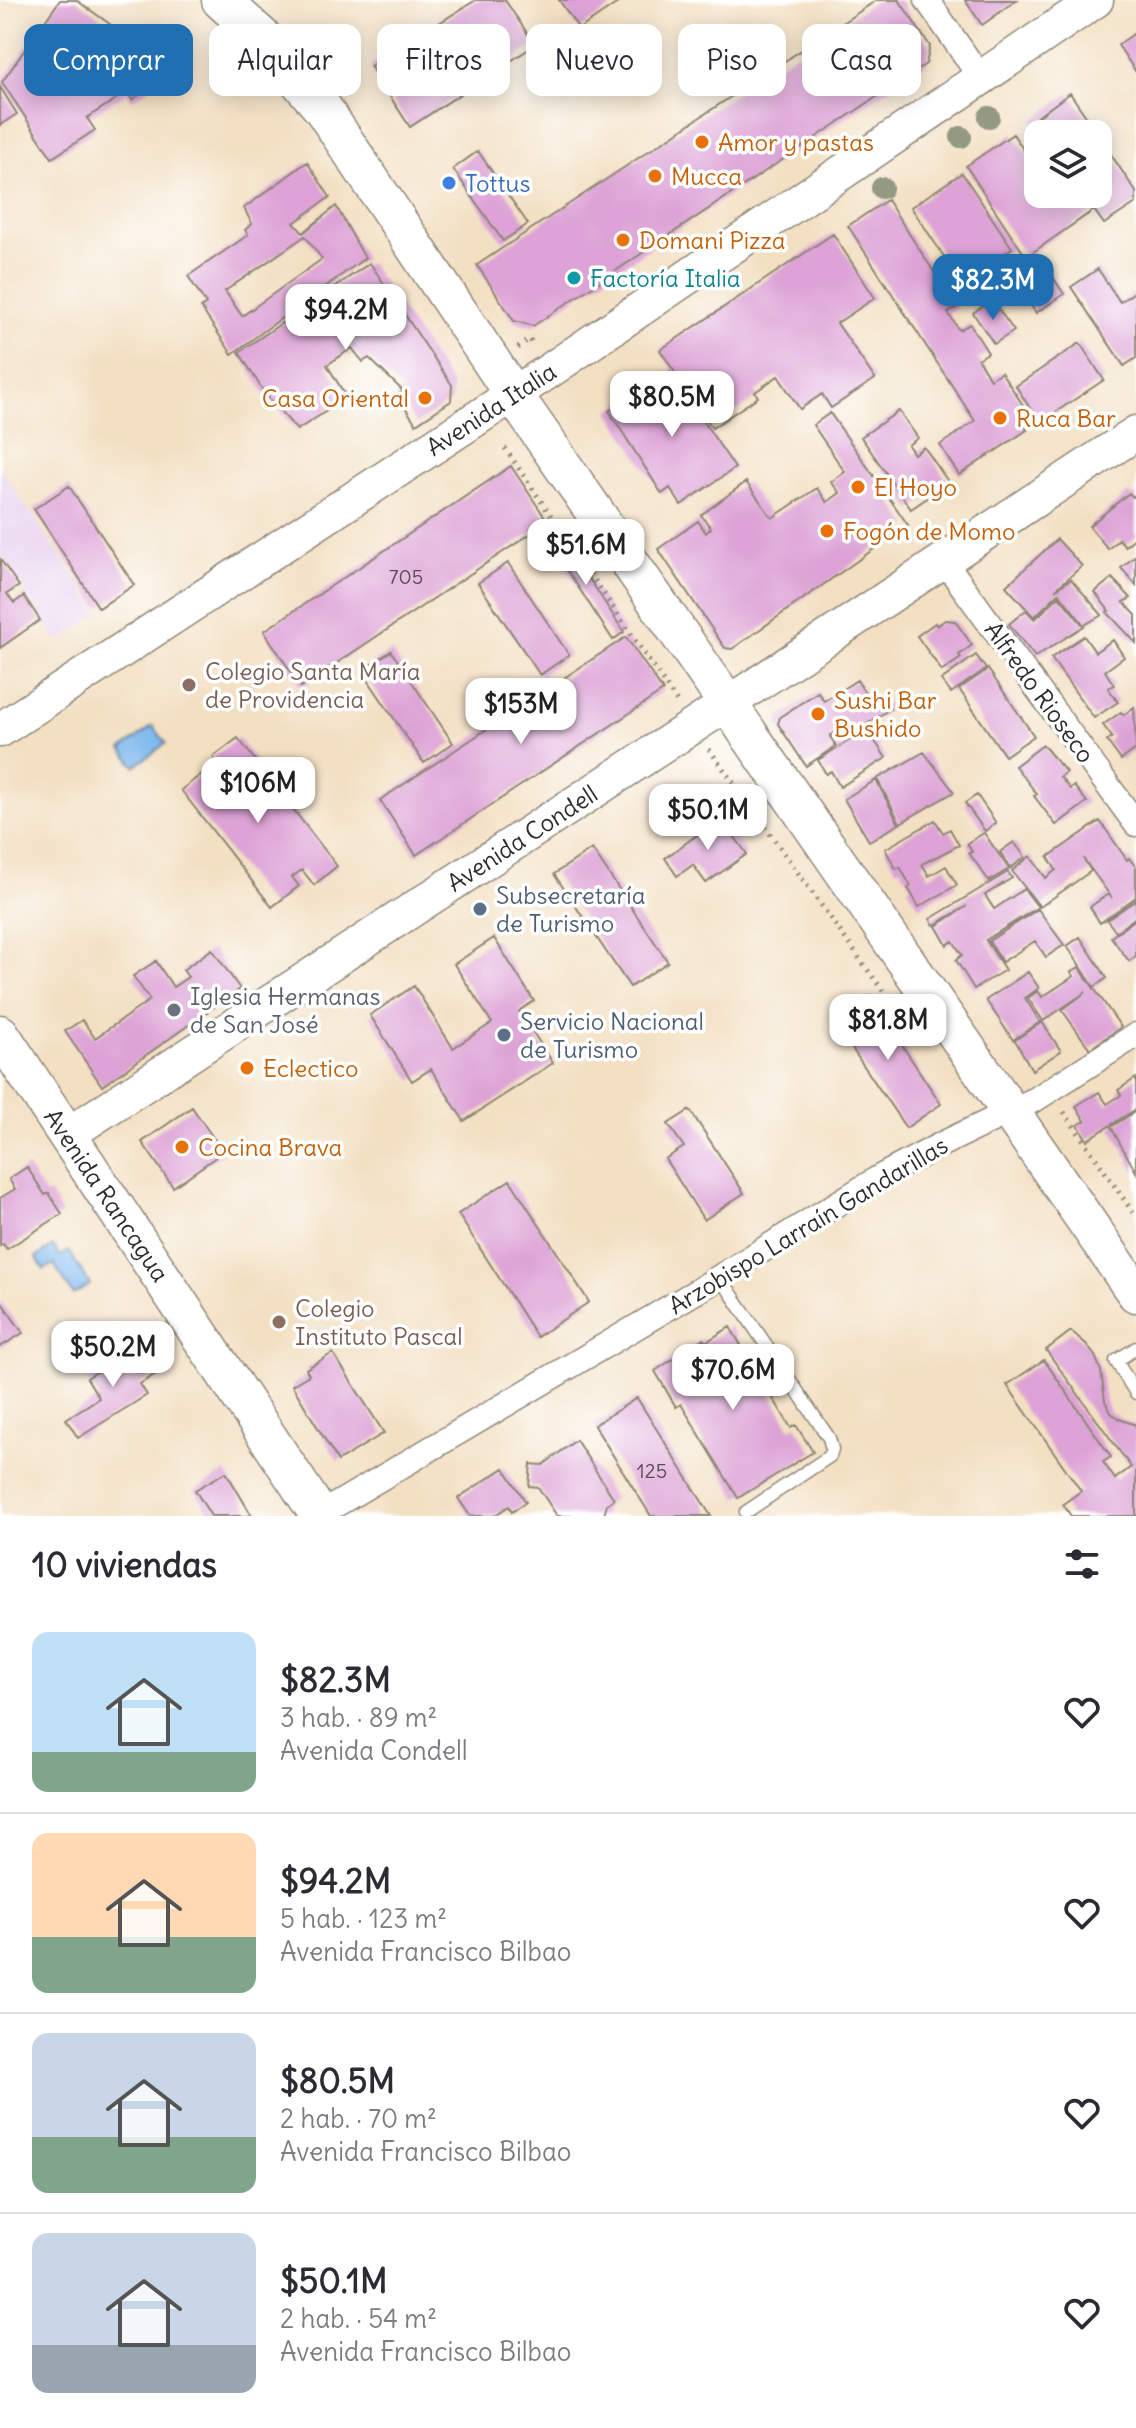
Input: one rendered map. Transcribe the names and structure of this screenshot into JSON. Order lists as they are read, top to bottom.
{
  "streets": {
    "main road": ["Avenida Rancagua"],
    "street": [
      "Avenida Italia",
      "Alfredo Rioseco",
      "Avenida Condell",
      "Arzobispo Larraín Gandarillas"
    ]
  },
  "crossings": [
    ["Alfredo Rioseco", "Avenida Condell"],
    ["Avenida Condell", "Avenida Rancagua"],
    ["Avenida Rancagua", "Arzobispo Larraín Gandarillas"]
  ],
  "places": [
    "Amor y pastas",
    "Mucca",
    "Tottus",
    "Domani Pizza",
    "Factoría Italia",
    "Casa Oriental",
    "Ruca Bar",
    "El Hoyo",
    "Fogón de Momo",
    "Colegio Santa María de Providencia",
    "Sushi Bar Bushido",
    "Subsecretaría de Turismo",
    "Iglesia Hermanas de San José",
    "Servicio Nacional de Turismo",
    "Eclectico",
    "Cocina Brava",
    "Colegio Instituto Pascal"
  ],
  "house_numbers": ["705", "125"],
  "page": {
    "chip": [
      "Comprar",
      "Alquilar",
      "Filtros",
      "Nuevo",
      "Piso",
      "Casa"
    ],
    "price": [
      "$82.3M",
      "$94.2M",
      "$80.5M",
      "$51.6M",
      "$153M",
      "$106M",
      "$50.1M",
      "$81.8M",
      "$50.2M",
      "$70.6M"
    ],
    "heading": "10 viviendas",
    "list": [
      {
        "name": "$82.3M",
        "note": "3 hab. · 89 m² · Avenida Condell"
      },
      {
        "name": "$94.2M",
        "note": "5 hab. · 123 m² · Avenida Francisco Bilbao"
      },
      {
        "name": "$80.5M",
        "note": "2 hab. · 70 m² · Avenida Francisco Bilbao"
      },
      {
        "name": "$50.1M",
        "note": "2 hab. · 54 m² · Avenida Francisco Bilbao"
      }
    ]
  }
}
